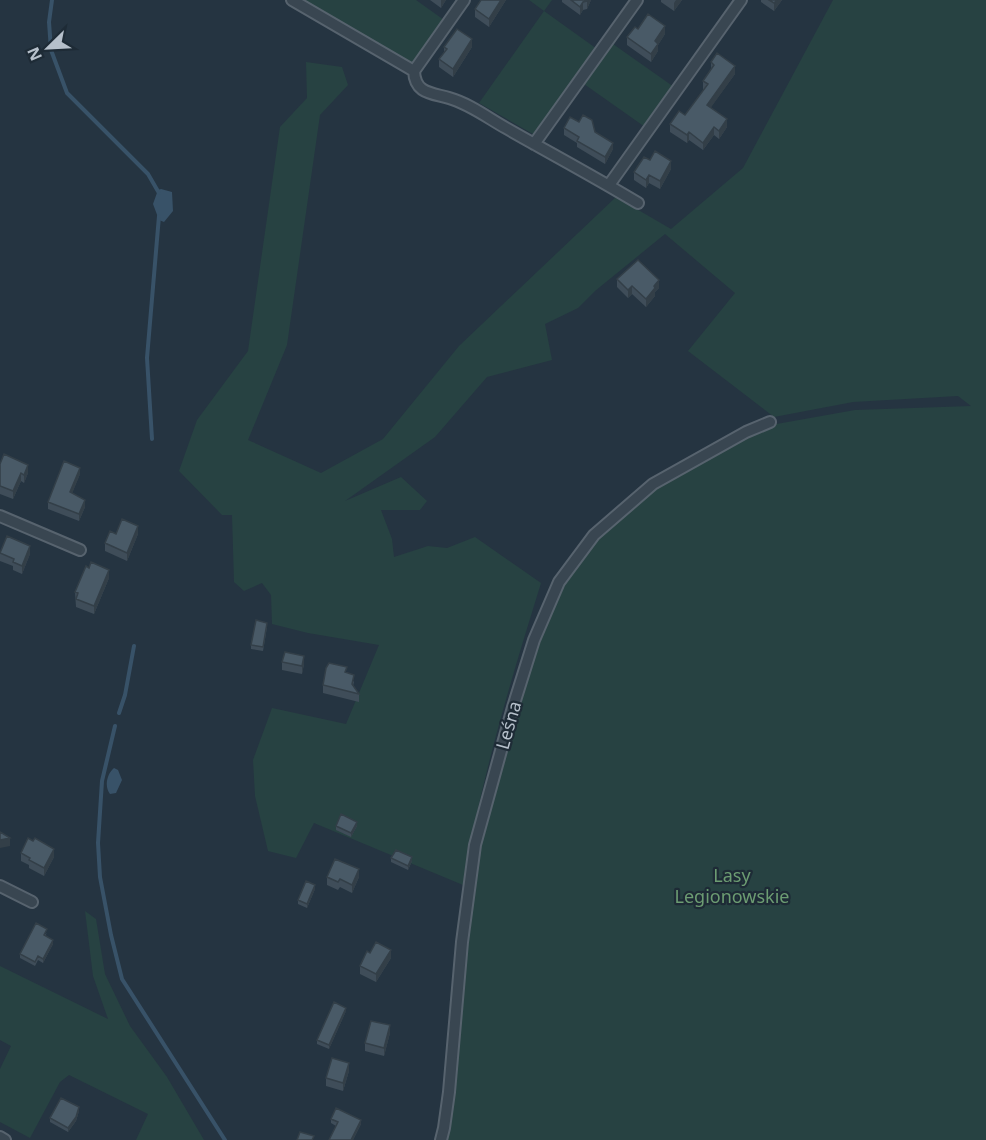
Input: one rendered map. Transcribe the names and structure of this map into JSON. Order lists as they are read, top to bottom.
{
  "streets": {
    "street": ["Leśna"]
  },
  "parks": ["Lasy Legionowskie"],
  "north": "bottom left"
}
